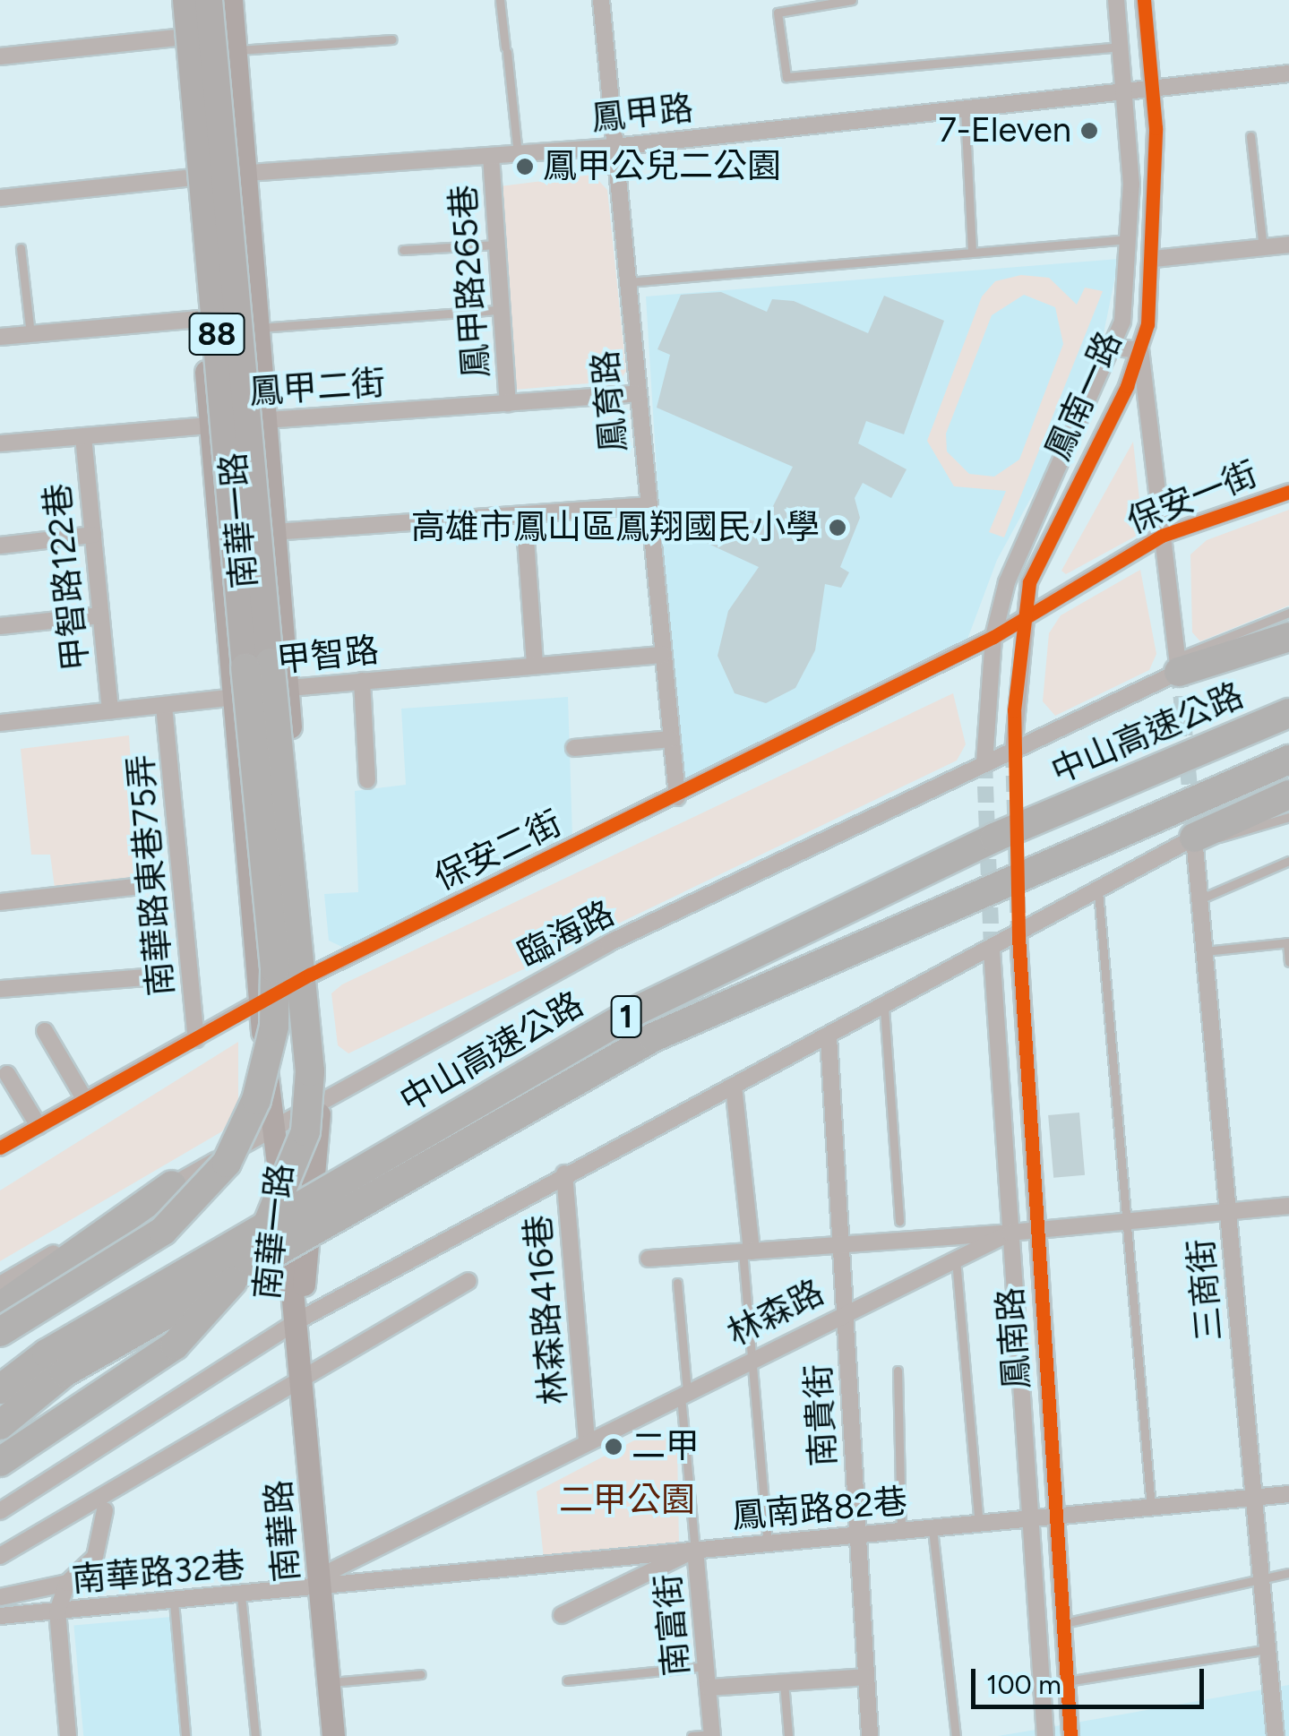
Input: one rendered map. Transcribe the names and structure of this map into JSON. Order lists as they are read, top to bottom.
{
  "streets": {
    "highway": ["88", "中山高速公路", "1"],
    "main road": ["南華一路", "南華路"],
    "street": [
      "鳳甲路",
      "鳳甲路265巷",
      "鳳甲二街",
      "鳳南一路",
      "鳳育路",
      "保安一街",
      "甲智路122巷",
      "甲智路",
      "保安二街",
      "南華路東巷75弄",
      "臨海路",
      "三商街",
      "林森路416巷",
      "林森路",
      "鳳南路",
      "南貴街",
      "鳳南路82巷",
      "南華路32巷",
      "南富街"
    ]
  },
  "crossings": [
    ["鳳甲路", "鳳甲路265巷"],
    ["鳳甲路", "鳳南一路"],
    ["鳳甲路", "鳳育路"],
    ["鳳甲路", "南華一路"],
    ["鳳甲路265巷", "鳳甲二街"],
    ["鳳甲二街", "鳳育路"],
    ["鳳甲二街", "南華一路"],
    ["鳳甲二街", "甲智路122巷"],
    ["鳳南一路", "保安一街"],
    ["鳳南一路", "保安二街"],
    ["鳳南一路", "臨海路"],
    ["鳳育路", "甲智路"],
    ["鳳育路", "保安二街"],
    ["保安一街", "保安二街"],
    ["南華一路", "甲智路"],
    ["南華一路", "保安二街"],
    ["南華一路", "臨海路"],
    ["南華一路", "南華路"],
    ["甲智路122巷", "甲智路"],
    ["甲智路", "南華路東巷75弄"],
    ["保安二街", "南華路東巷75弄"],
    ["三商街", "林森路"],
    ["三商街", "鳳南路82巷"],
    ["林森路416巷", "林森路"],
    ["林森路", "鳳南路"],
    ["林森路", "南貴街"],
    ["林森路", "鳳南路82巷"],
    ["林森路", "南華路"],
    ["林森路", "南華路32巷"],
    ["鳳南路", "鳳南路82巷"],
    ["南貴街", "鳳南路82巷"],
    ["鳳南路82巷", "南華路"],
    ["鳳南路82巷", "南華路32巷"],
    ["鳳南路82巷", "南富街"],
    ["南華路", "南華路32巷"]
  ],
  "parks": ["二甲公園"],
  "places": [
    "7-Eleven",
    "鳳甲公兒二公園",
    "高雄市鳳山區鳳翔國民小學",
    "二甲"
  ],
  "scale_bar": "100 m"
}
